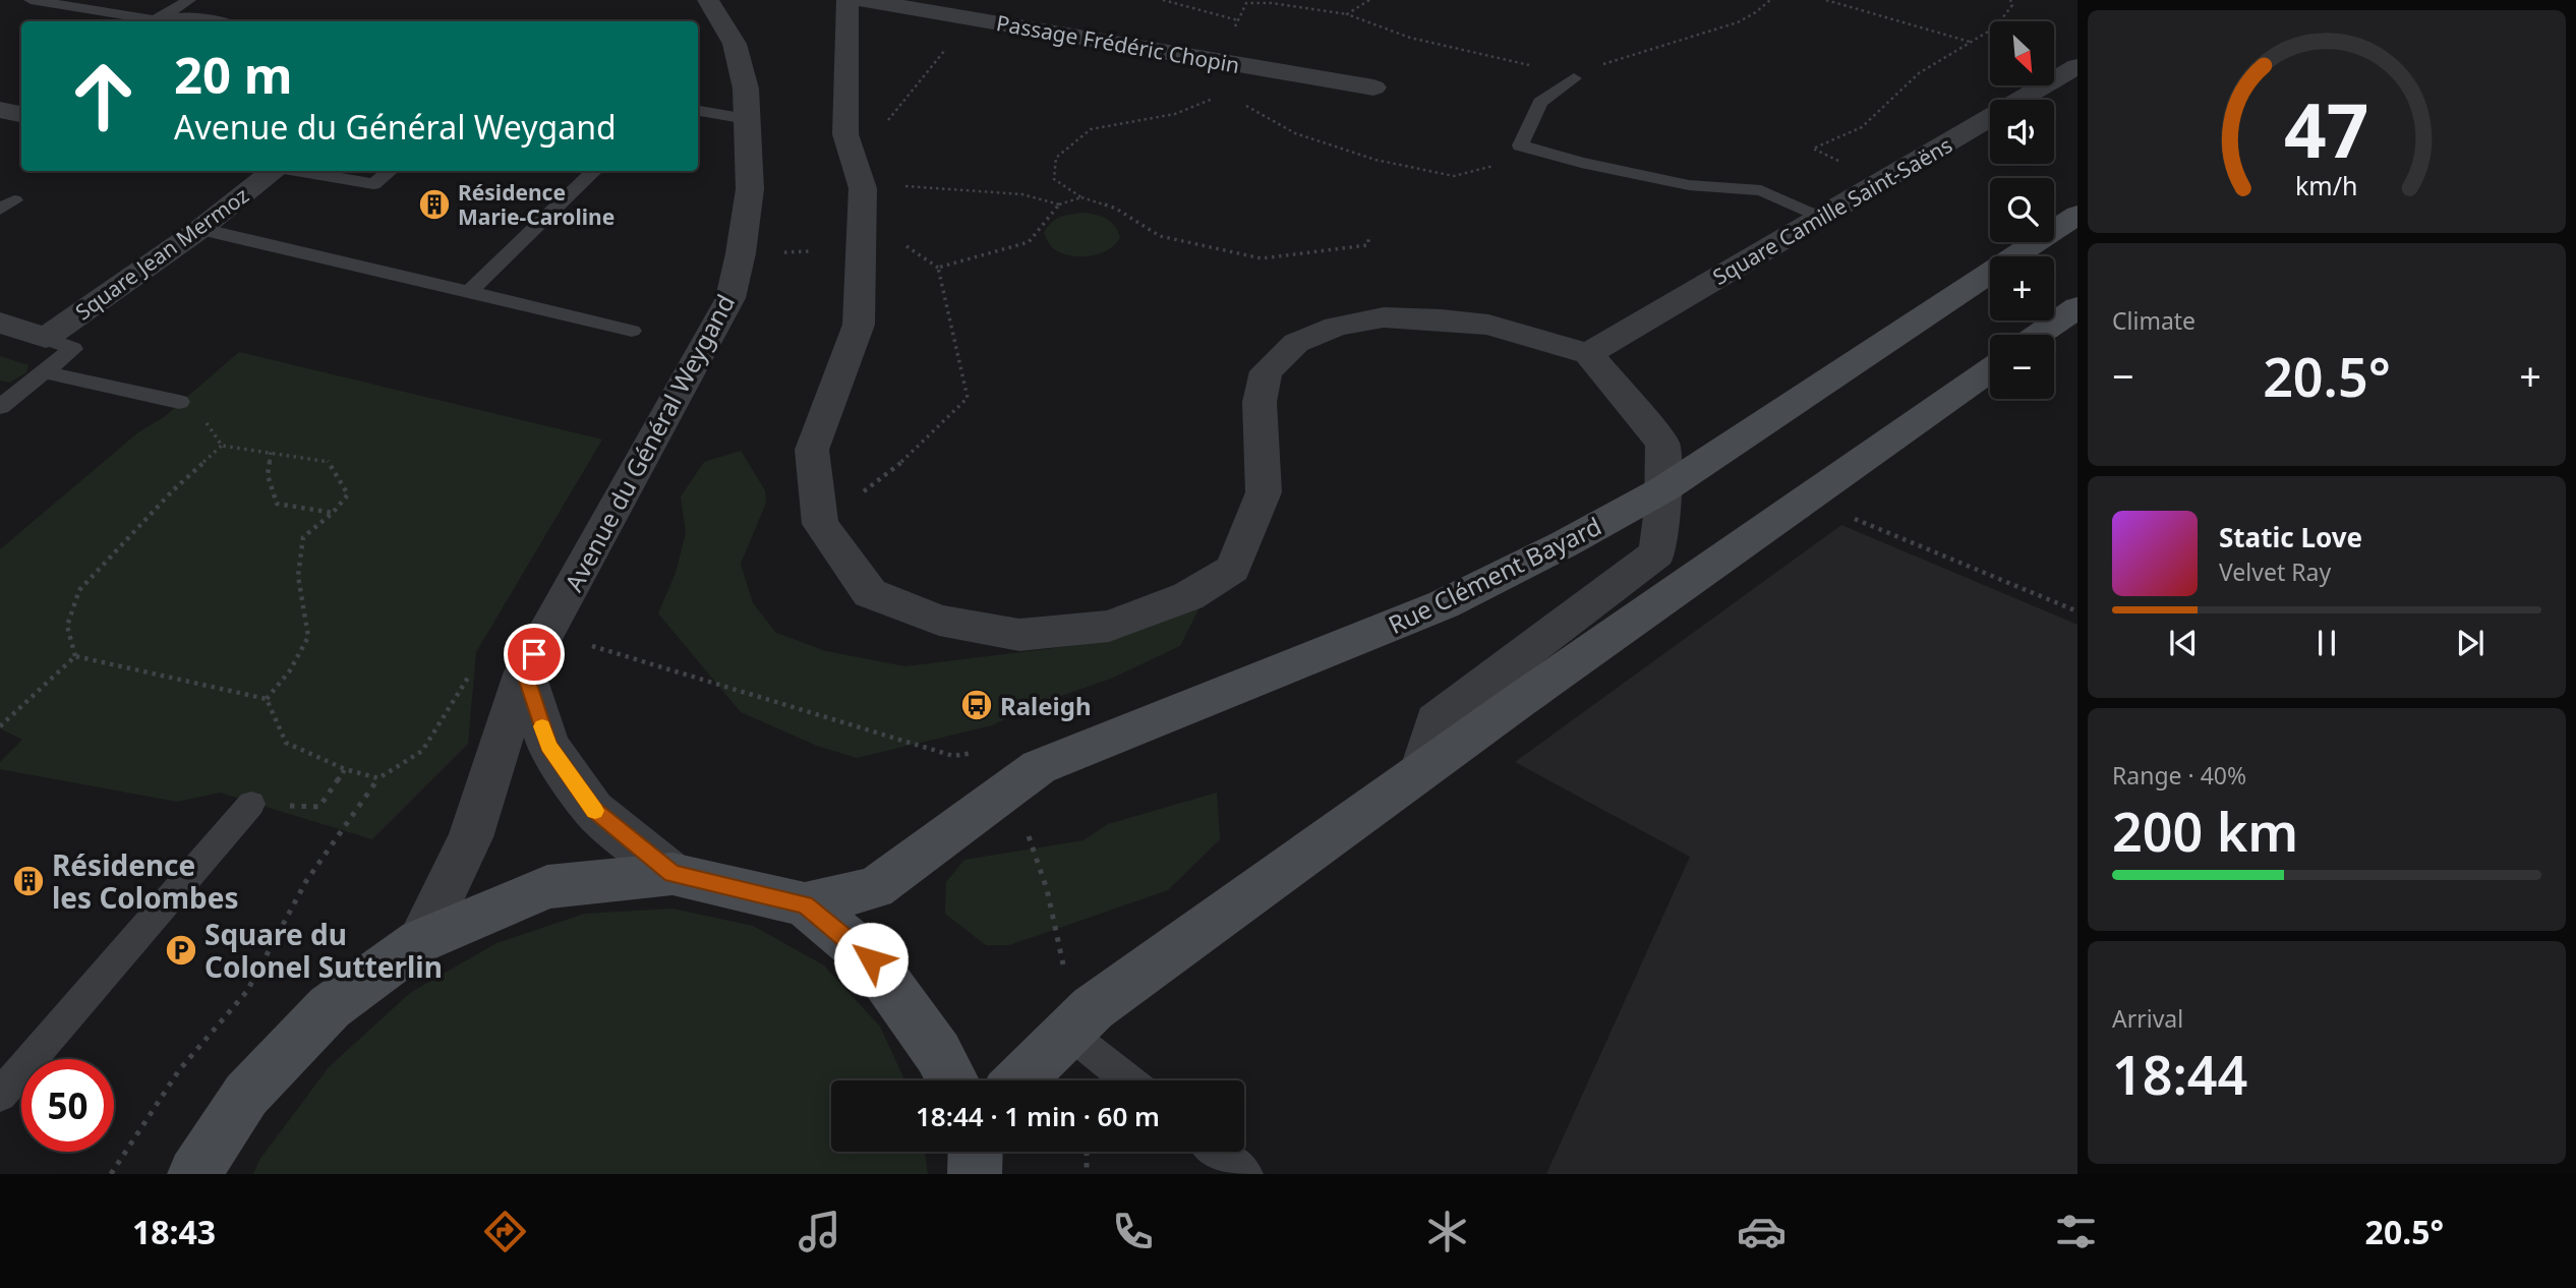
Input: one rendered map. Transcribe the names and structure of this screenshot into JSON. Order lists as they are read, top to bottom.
{
  "streets": {
    "main road": ["Rue Clément Bayard"],
    "street": [
      "Passage Frédéric Chopin",
      "Square Camille Saint-Saëns",
      "Square Jean Mermoz",
      "Avenue du Général Weygand"
    ]
  },
  "places": {
    "building": ["Résidence Marie-Caroline", "Résidence les Colombes"],
    "bus stop": ["Raleigh"],
    "parking": ["Square du Colonel Sutterlin"]
  },
  "north": "bottom right",
  "page": {
    "map_buttons": ["+", "−"],
    "turn": ["20 m", "Avenue du Général Weygand"],
    "tile": [
      "Climate",
      ["Range · 40%", "200 km"],
      ["Arrival", "18:44"]
    ],
    "heat": ["−", "20.5°", "+"],
    "song": ["Static Love", "Velvet Ray"],
    "limit": "50",
    "trip": "18:44 · 1 min · 60 m",
    "tabs": ["18:43", "20.5°"],
    "gauge": ["47", "km/h"]
  }
}
